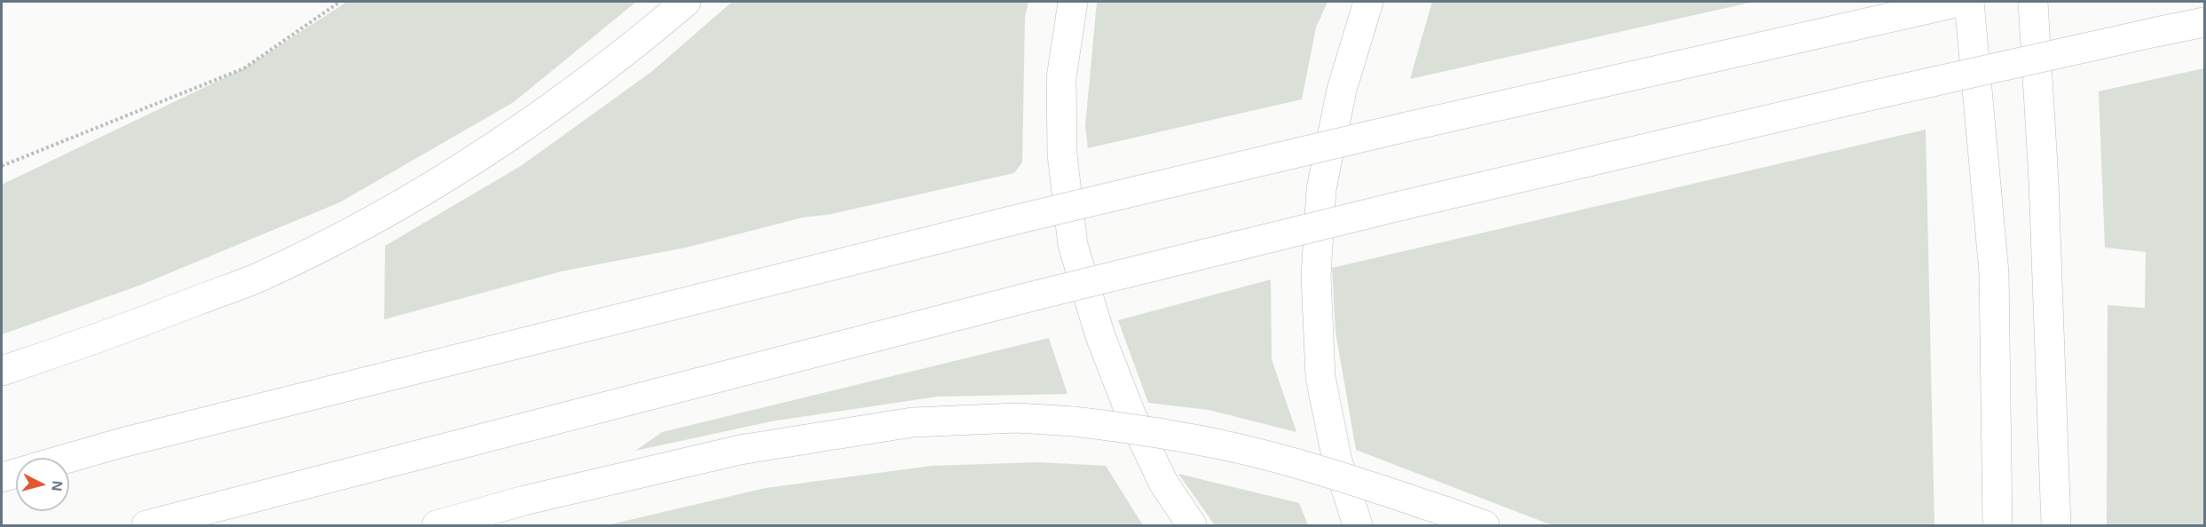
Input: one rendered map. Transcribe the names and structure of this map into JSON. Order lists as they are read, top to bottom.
{
  "north": "right"
}
